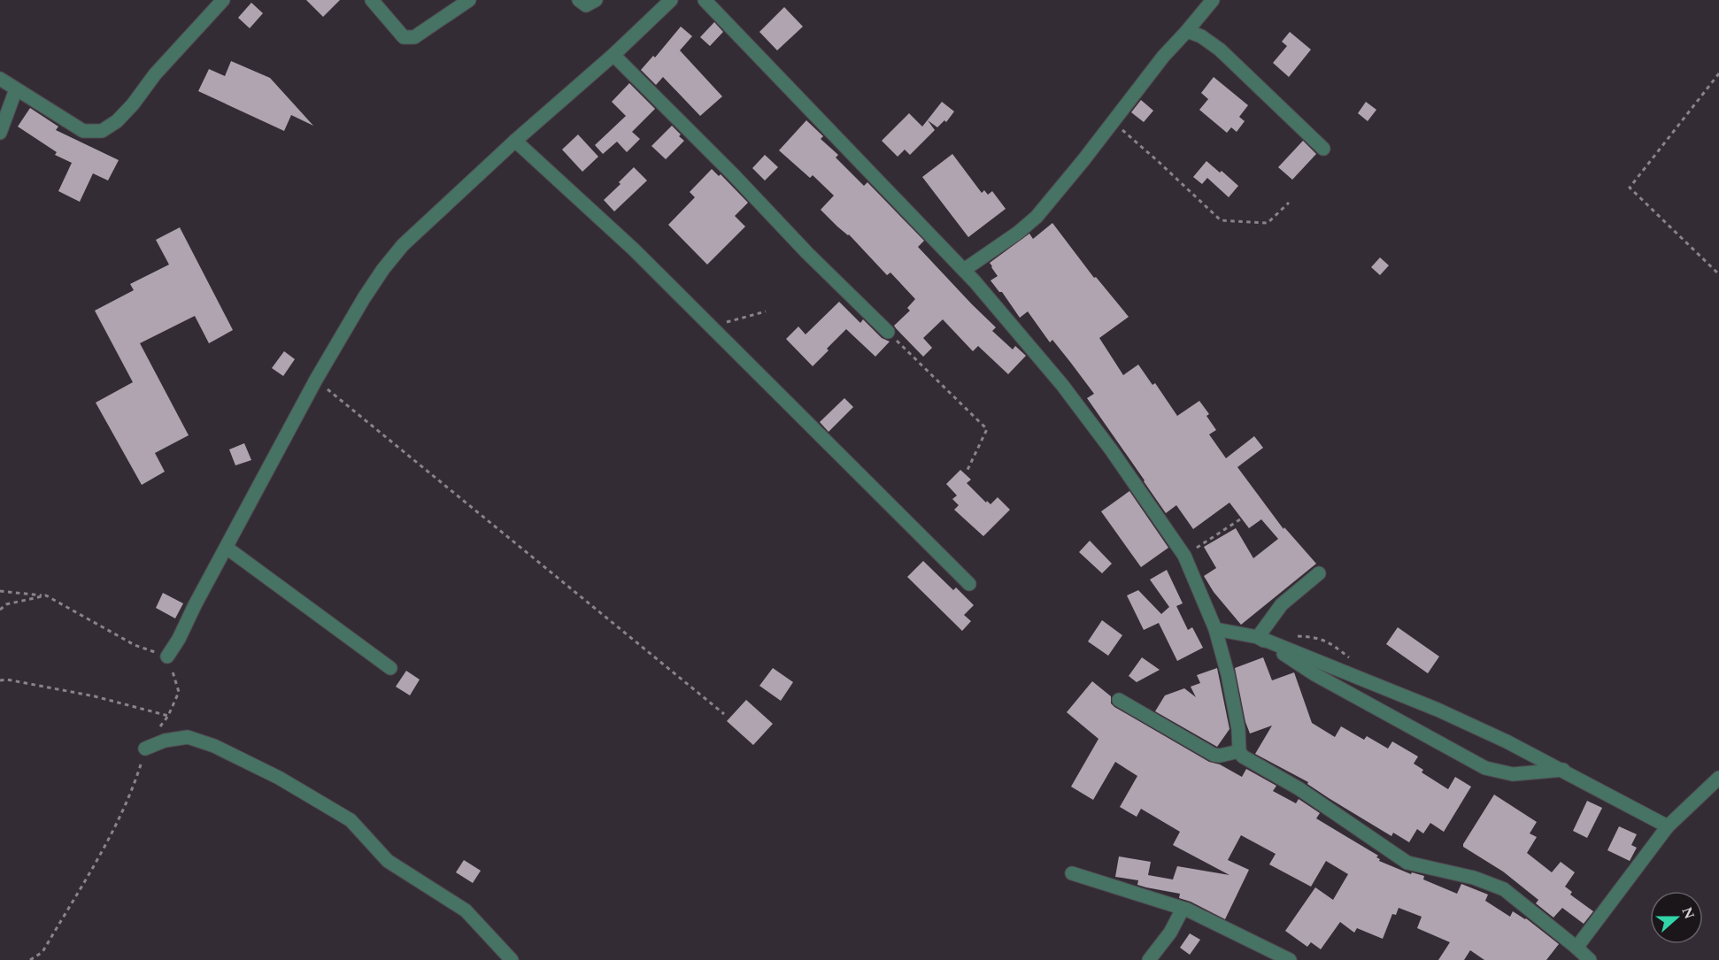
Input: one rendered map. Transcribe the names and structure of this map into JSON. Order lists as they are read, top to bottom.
{
  "north": "right"
}
